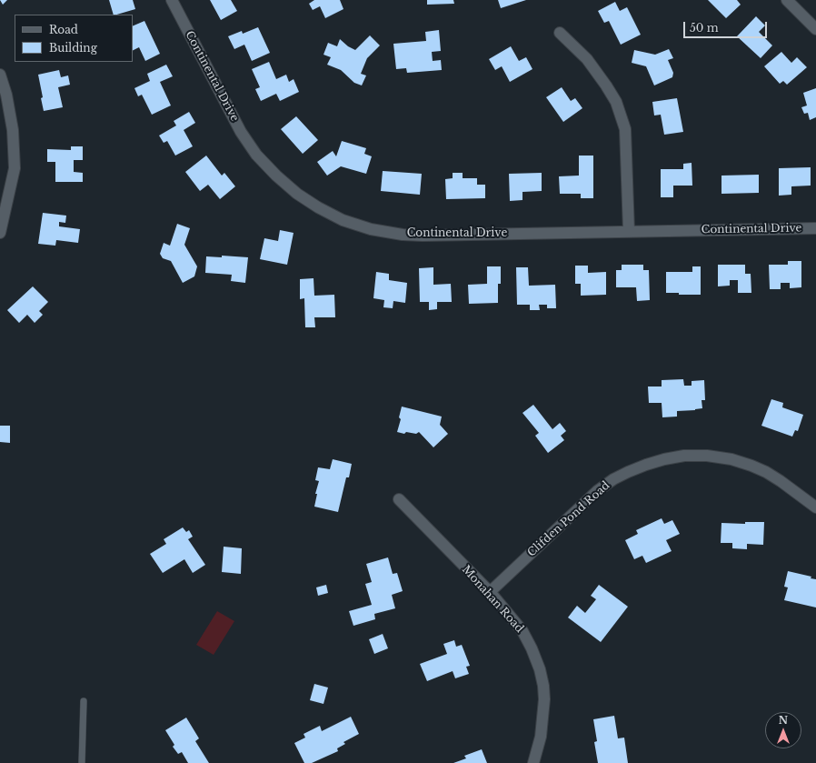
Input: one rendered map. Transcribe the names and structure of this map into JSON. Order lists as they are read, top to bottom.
{
  "streets": {
    "street": ["Continental Drive", "Clifden Pond Road", "Monahan Road"]
  },
  "crossings": [
    ["Clifden Pond Road", "Monahan Road"]
  ],
  "legend": ["Road", "Building"],
  "scale_bar": "50 m",
  "north": "top"
}
